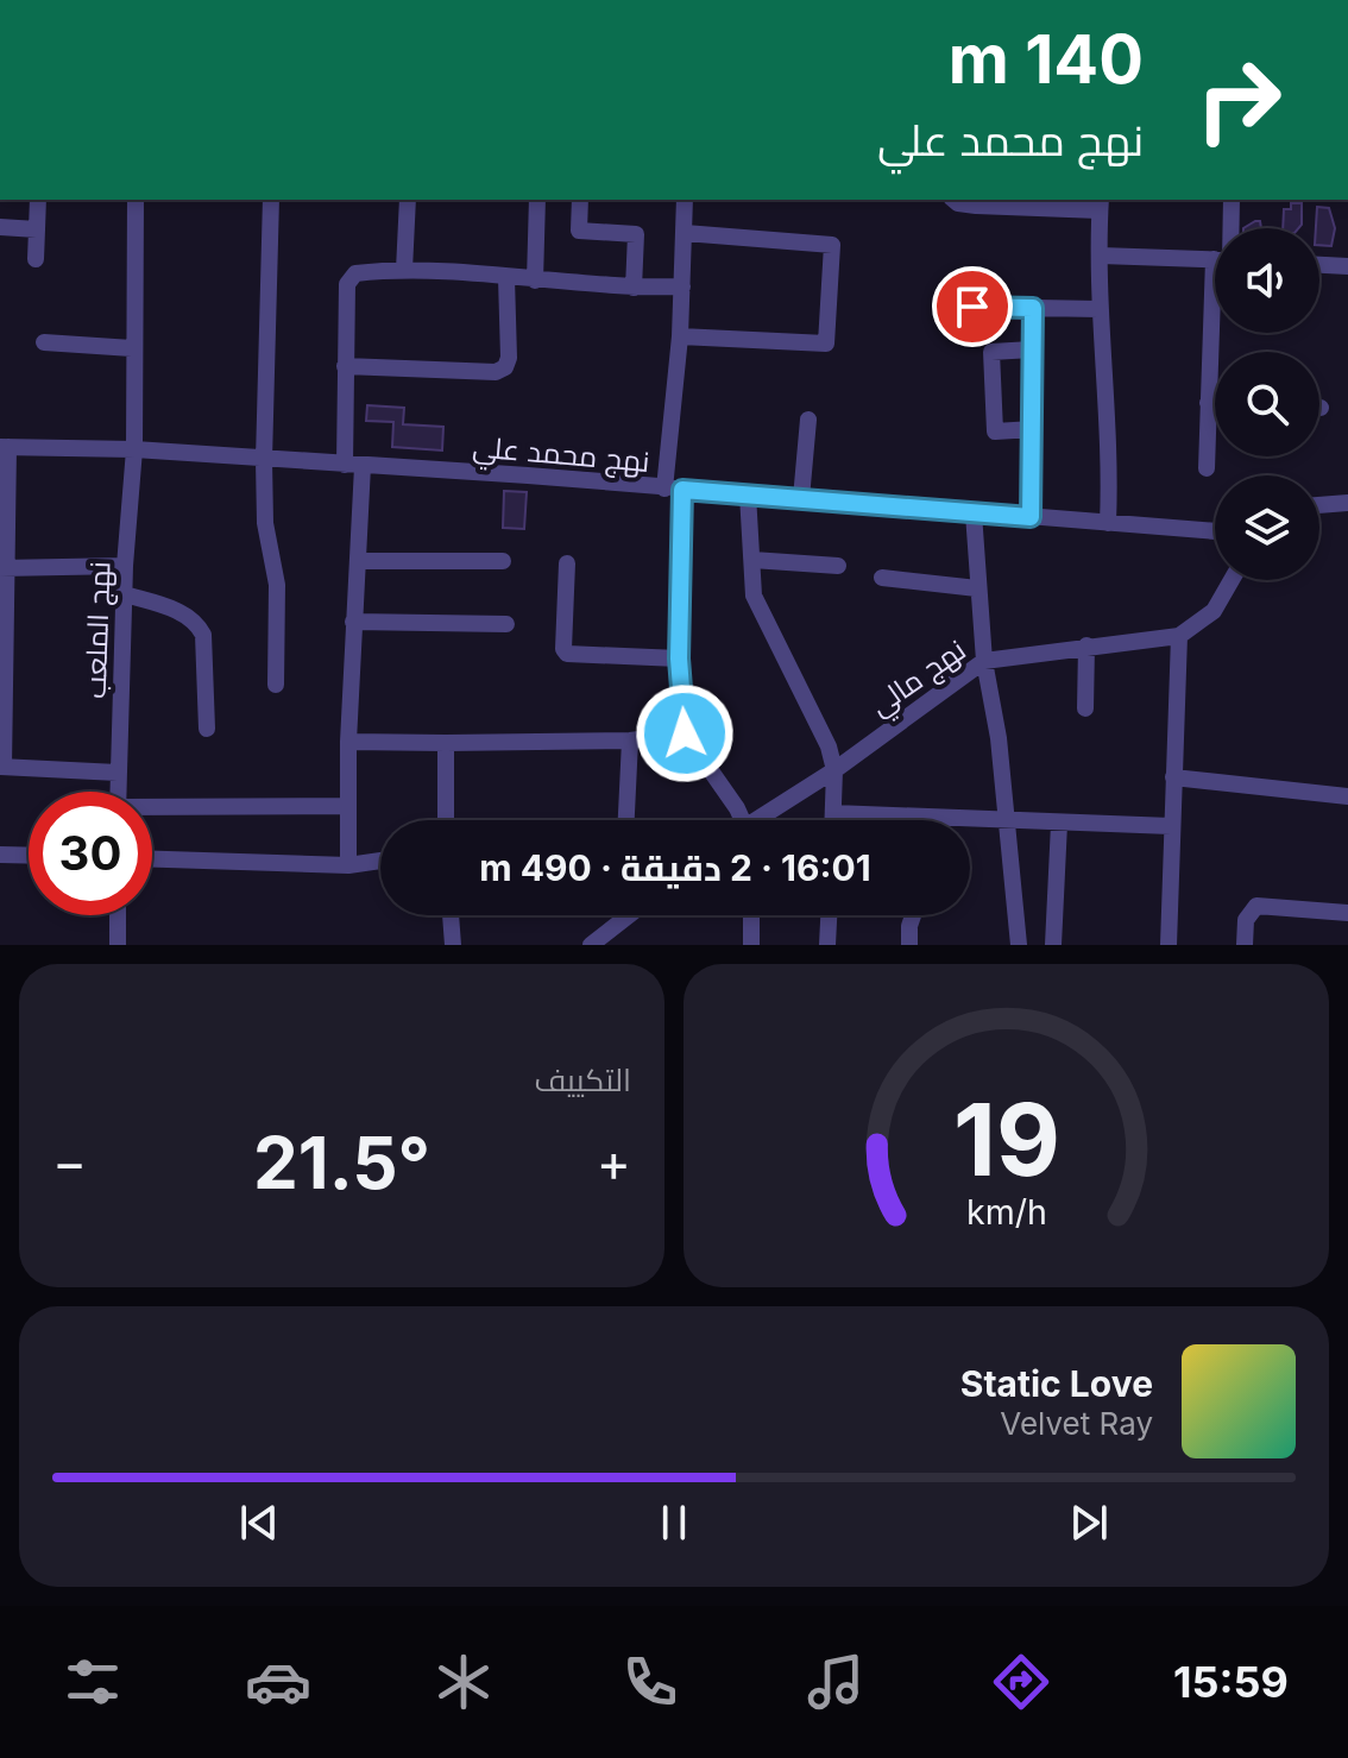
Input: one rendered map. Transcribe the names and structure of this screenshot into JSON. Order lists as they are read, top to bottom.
{
  "streets": {
    "street": ["نهج محمد علي", "نهج الملعب", "نهج مالي"]
  },
  "crossings": [
    ["نهج محمد علي", "نهج الملعب"]
  ],
  "page": {
    "turn": ["140 m", "نهج محمد علي"],
    "limit": "30",
    "trip": "16:01 · 2 دقيقة · 490 m",
    "tile": "التكييف",
    "heat": ["−", "21.5°", "+"],
    "song": ["Static Love", "Velvet Ray"],
    "tabs": "15:59",
    "gauge": ["19", "km/h"]
  }
}
